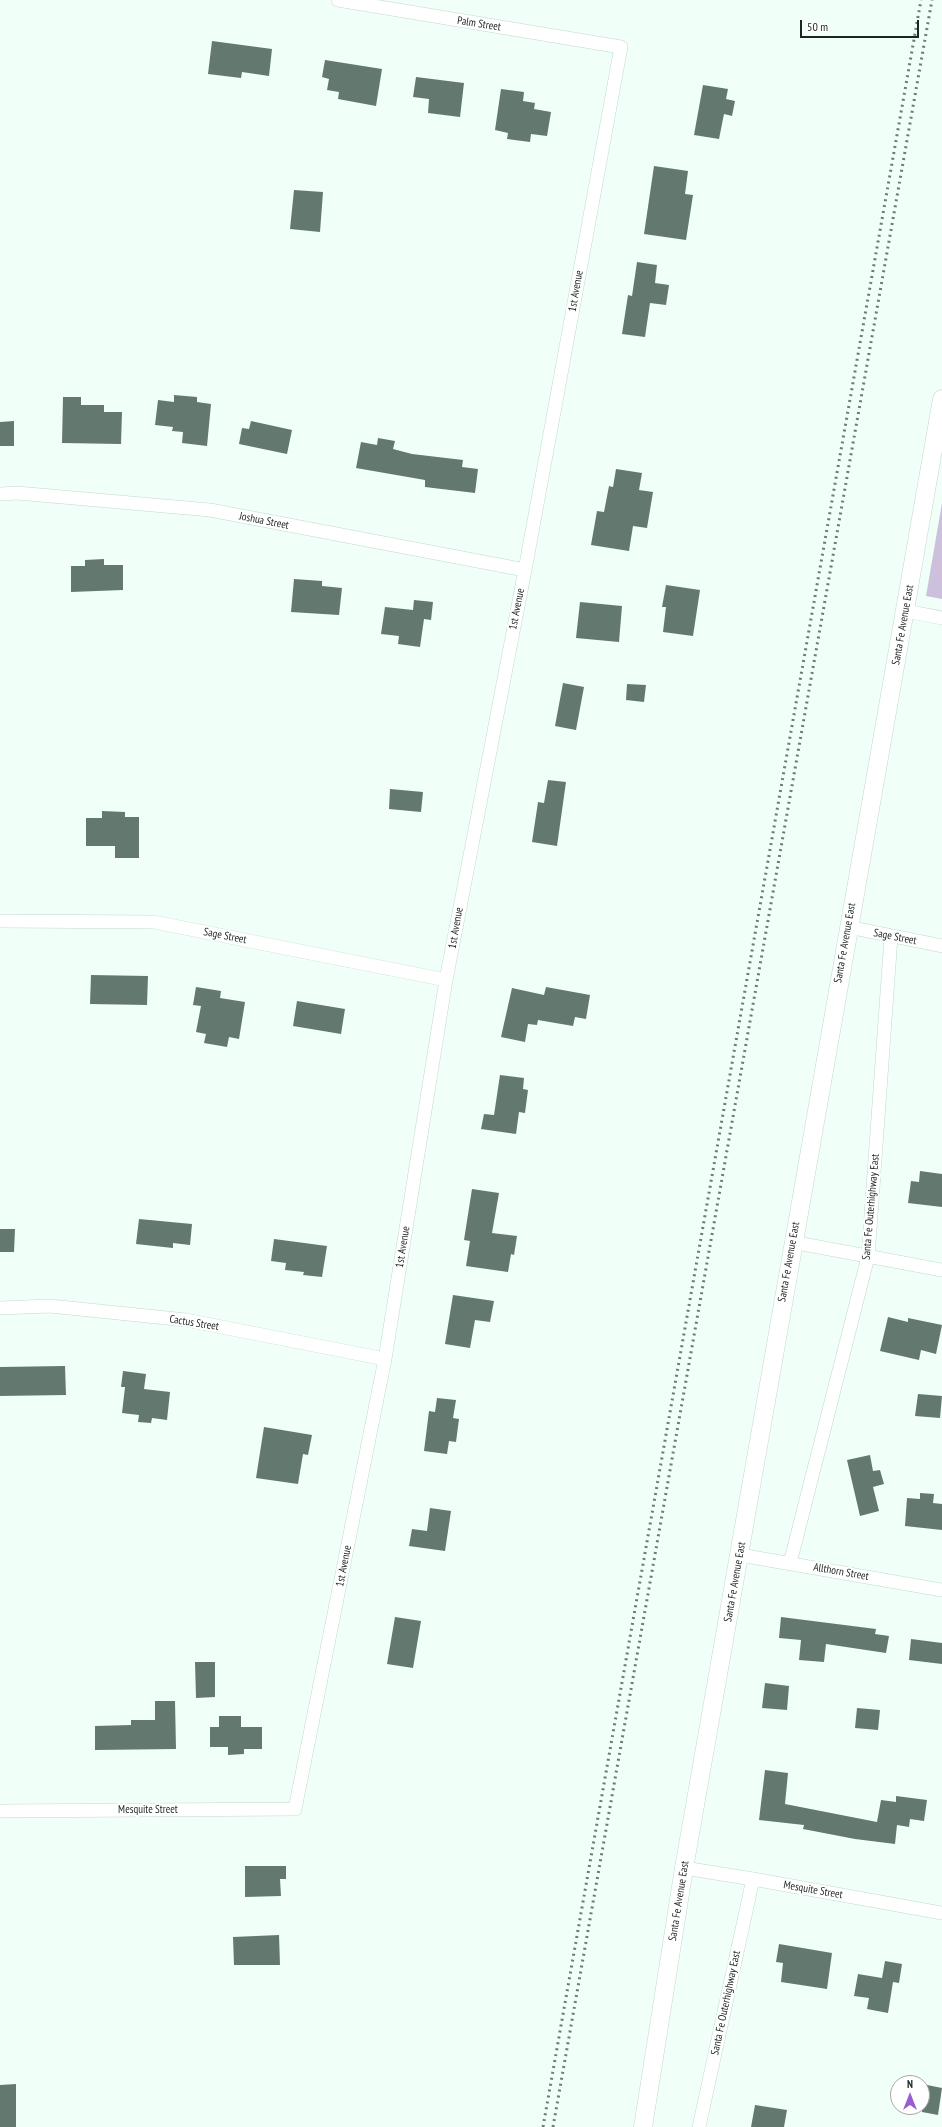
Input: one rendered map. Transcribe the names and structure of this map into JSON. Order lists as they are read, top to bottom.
{
  "streets": {
    "street": [
      "Palm Street",
      "1st Avenue",
      "Joshua Street",
      "Santa Fe Avenue East",
      "Sage Street",
      "Santa Fe Outerhighway East",
      "Cactus Street",
      "Allthorn Street",
      "Mesquite Street"
    ]
  },
  "crossings": [
    ["Palm Street", "1st Avenue"],
    ["1st Avenue", "Joshua Street"],
    ["1st Avenue", "Sage Street"],
    ["1st Avenue", "Cactus Street"],
    ["1st Avenue", "Mesquite Street"],
    ["Santa Fe Avenue East", "Sage Street"],
    ["Santa Fe Avenue East", "Allthorn Street"],
    ["Santa Fe Avenue East", "Mesquite Street"],
    ["Sage Street", "Santa Fe Outerhighway East"],
    ["Santa Fe Outerhighway East", "Allthorn Street"],
    ["Santa Fe Outerhighway East", "Mesquite Street"]
  ],
  "scale_bar": "50 m",
  "north": "top"
}
